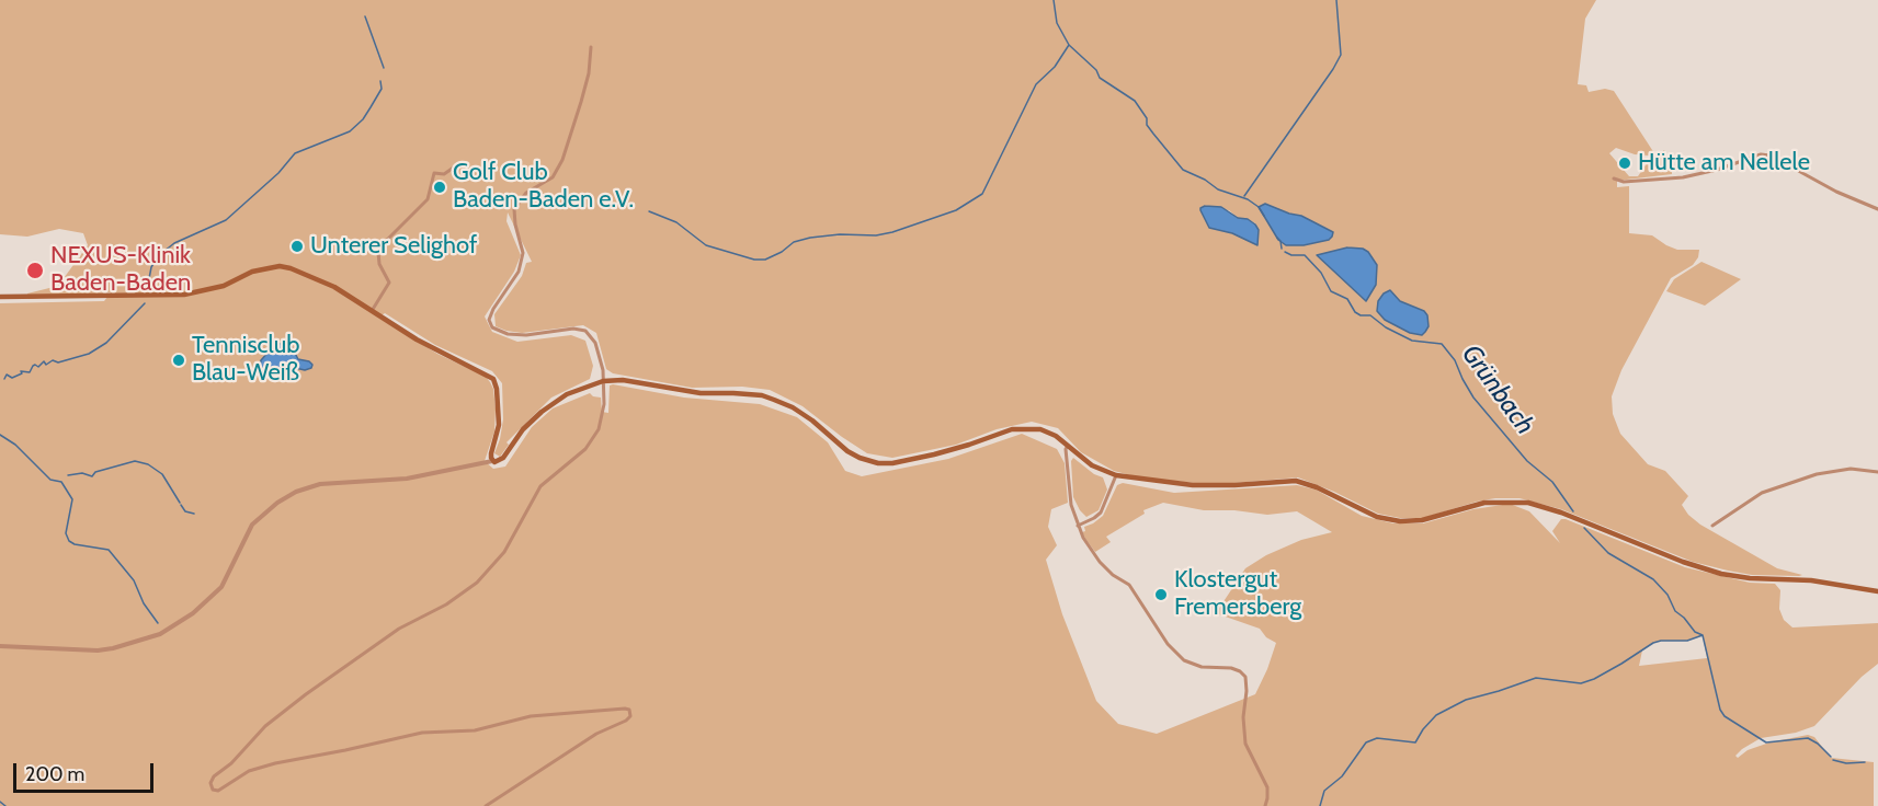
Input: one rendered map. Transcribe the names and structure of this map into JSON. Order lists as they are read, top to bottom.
{
  "water": ["Grünbach"],
  "places": [
    "Hütte am Nellele",
    "Golf Club Baden-Baden e.V.",
    "Unterer Selighof",
    "NEXUS-Klinik Baden-Baden",
    "Tennisclub Blau-Weiß",
    "Klostergut Fremersberg"
  ],
  "scale_bar": "200 m"
}
